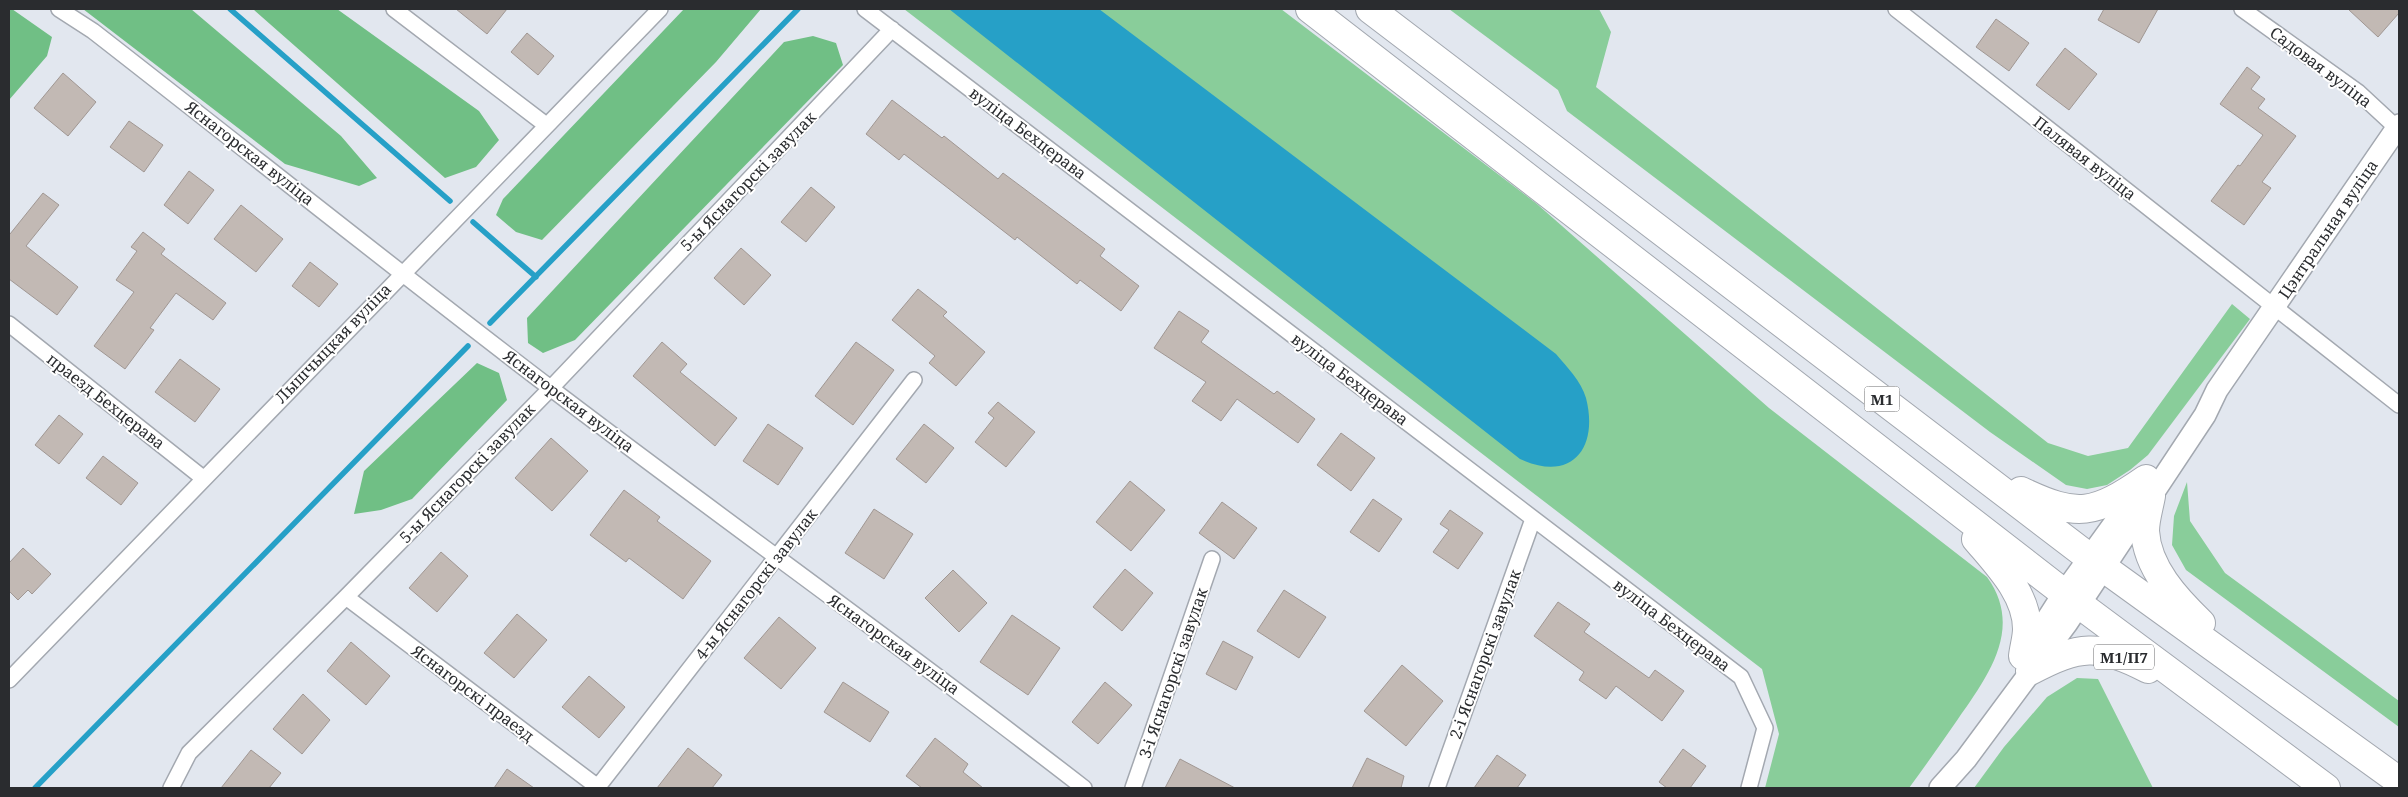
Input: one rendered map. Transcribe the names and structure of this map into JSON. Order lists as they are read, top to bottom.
{
  "streets": {
    "highway": ["М1", "М1/П7"],
    "street": [
      "Садовая вуліца",
      "вуліца Бехцерава",
      "Яснагорская вуліца",
      "Палявая вуліца",
      "5-ы Яснагорскі завулак",
      "Цэнтральная вуліца",
      "Лышчыцкая вуліца",
      "праезд Бехцерава",
      "4-ы Яснагорскі завулак",
      "2-і Яснагорскі завулак",
      "3-і Яснагорскі завулак",
      "Яснагорскі праезд"
    ]
  },
  "crossings": [
    ["Садовая вуліца", "Цэнтральная вуліца"],
    ["вуліца Бехцерава", "5-ы Яснагорскі завулак"],
    ["вуліца Бехцерава", "2-і Яснагорскі завулак"],
    ["Яснагорская вуліца", "5-ы Яснагорскі завулак"],
    ["Яснагорская вуліца", "Лышчыцкая вуліца"],
    ["Яснагорская вуліца", "4-ы Яснагорскі завулак"],
    ["Палявая вуліца", "Цэнтральная вуліца"],
    ["5-ы Яснагорскі завулак", "Яснагорскі праезд"],
    ["Цэнтральная вуліца", "М1"],
    ["Цэнтральная вуліца", "М1/П7"],
    ["Лышчыцкая вуліца", "праезд Бехцерава"],
    ["М1", "М1/П7"],
    ["4-ы Яснагорскі завулак", "Яснагорскі праезд"]
  ]
}
